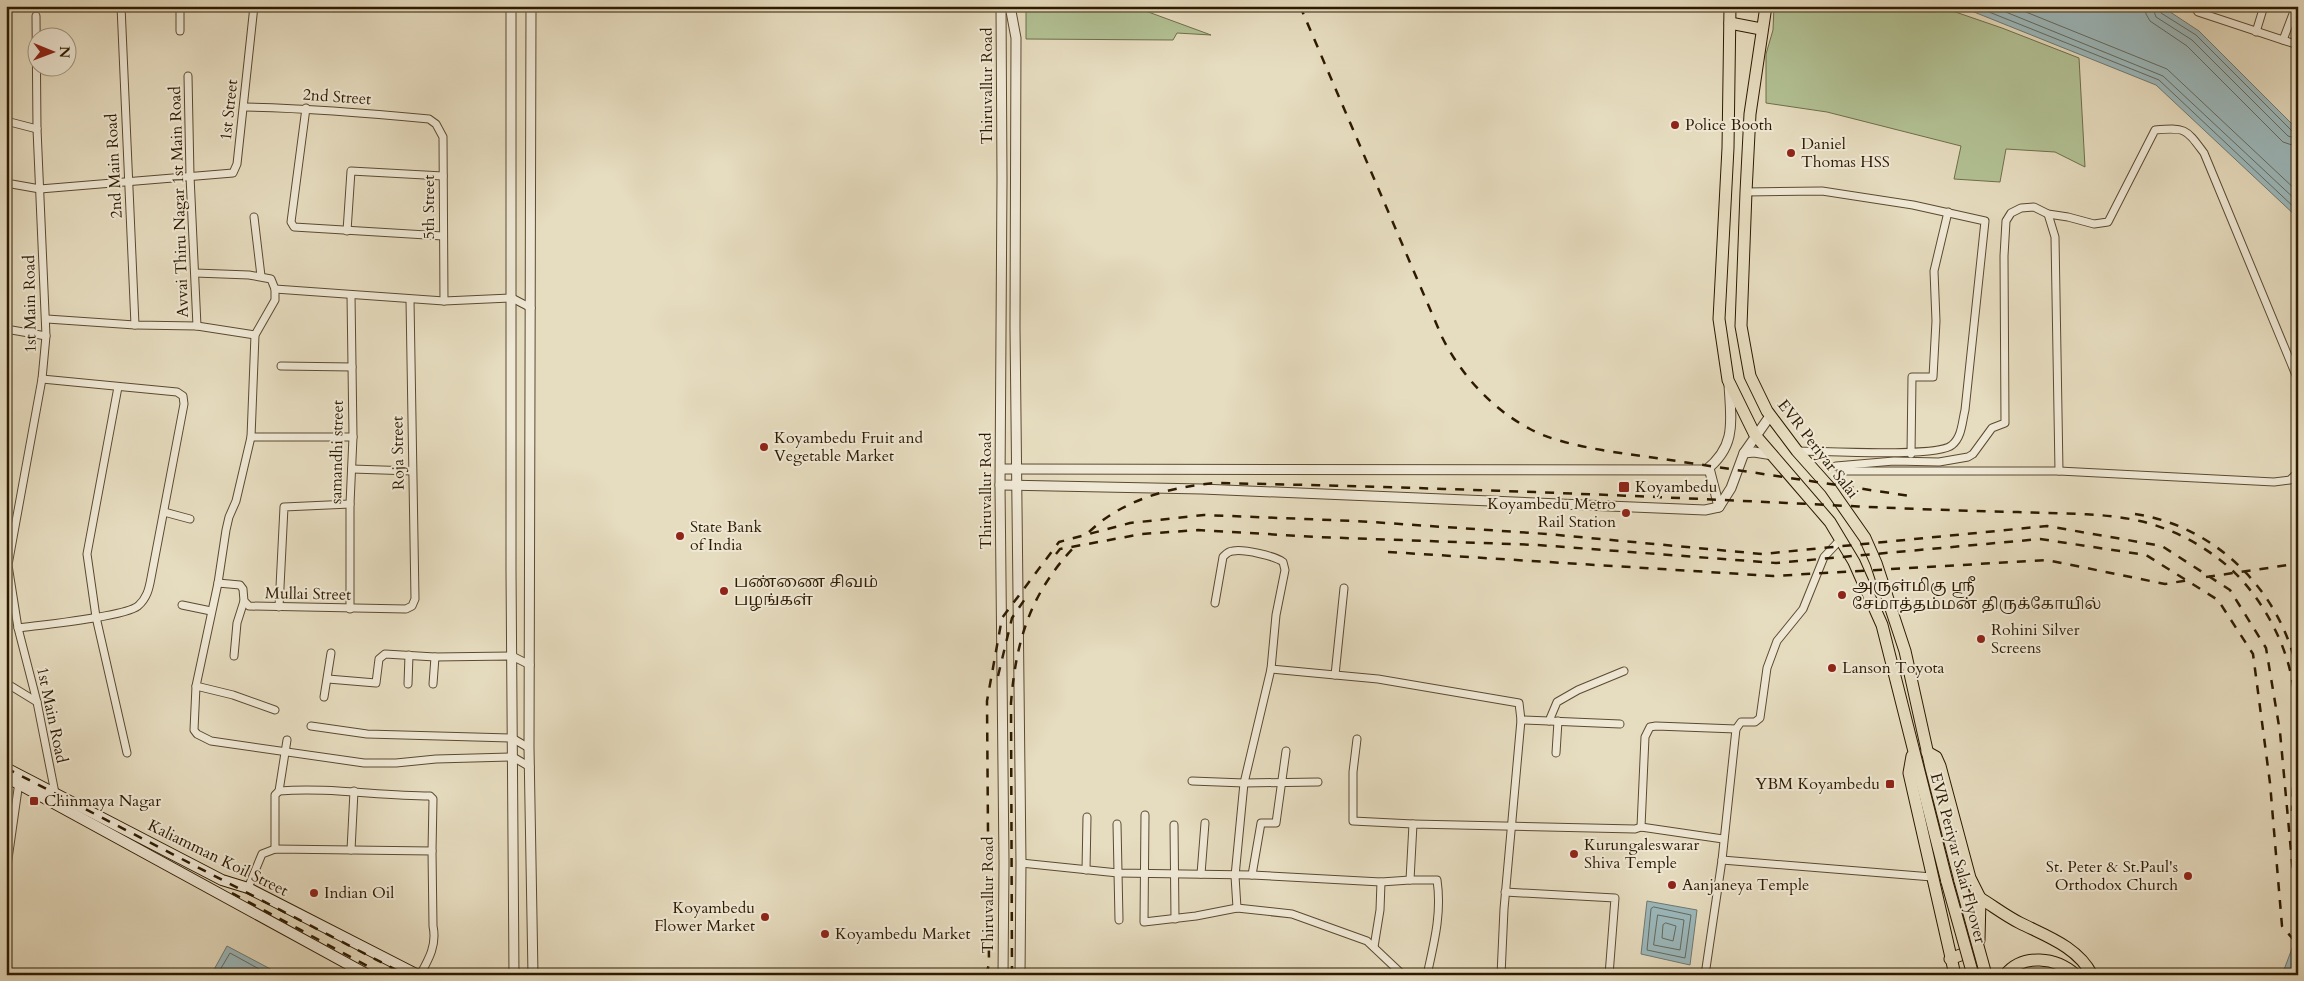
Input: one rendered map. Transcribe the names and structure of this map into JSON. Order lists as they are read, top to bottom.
{
  "streets": {
    "main road": ["EVR Periyar Salai", "Kaliamman Koil Street", "EVR Periyar Salai Flyover"],
    "street": [
      "Thiruvallur Road",
      "2nd Street",
      "1st Street",
      "2nd Main Road",
      "Avvai Thiru Nagar 1st Main Road",
      "5th Street",
      "1st Main Road",
      "samandhi street",
      "Roja Street",
      "Mullai Street"
    ]
  },
  "crossings": [
    ["2nd Street", "1st Street"],
    ["2nd Street", "5th Street"],
    ["1st Street", "Avvai Thiru Nagar 1st Main Road"],
    ["1st Main Road", "Kaliamman Koil Street"],
    ["EVR Periyar Salai", "EVR Periyar Salai Flyover"],
    ["samandhi street", "Mullai Street"],
    ["Roja Street", "Mullai Street"]
  ],
  "places": {
    "other": [
      "Police Booth",
      "Daniel Thomas HSS",
      "Koyambedu Fruit and Vegetable Market",
      "Koyambedu Metro Rail Station",
      "State Bank of India",
      "பண்ணை சிவம் பழங்கள்",
      "அருள்மிகு ஸ்ரீ சேமாத்தம்மன் திருக்கோயில்",
      "Rohini Silver Screens",
      "Lanson Toyota",
      "Kurungaleswarar Shiva Temple",
      "St. Peter & St.Paul's Orthodox Church",
      "Aanjaneya Temple",
      "Indian Oil",
      "Koyambedu Flower Market",
      "Koyambedu Market"
    ],
    "transit": ["Koyambedu", "YBM Koyambedu", "Chinmaya Nagar"]
  },
  "north": "right"
}
